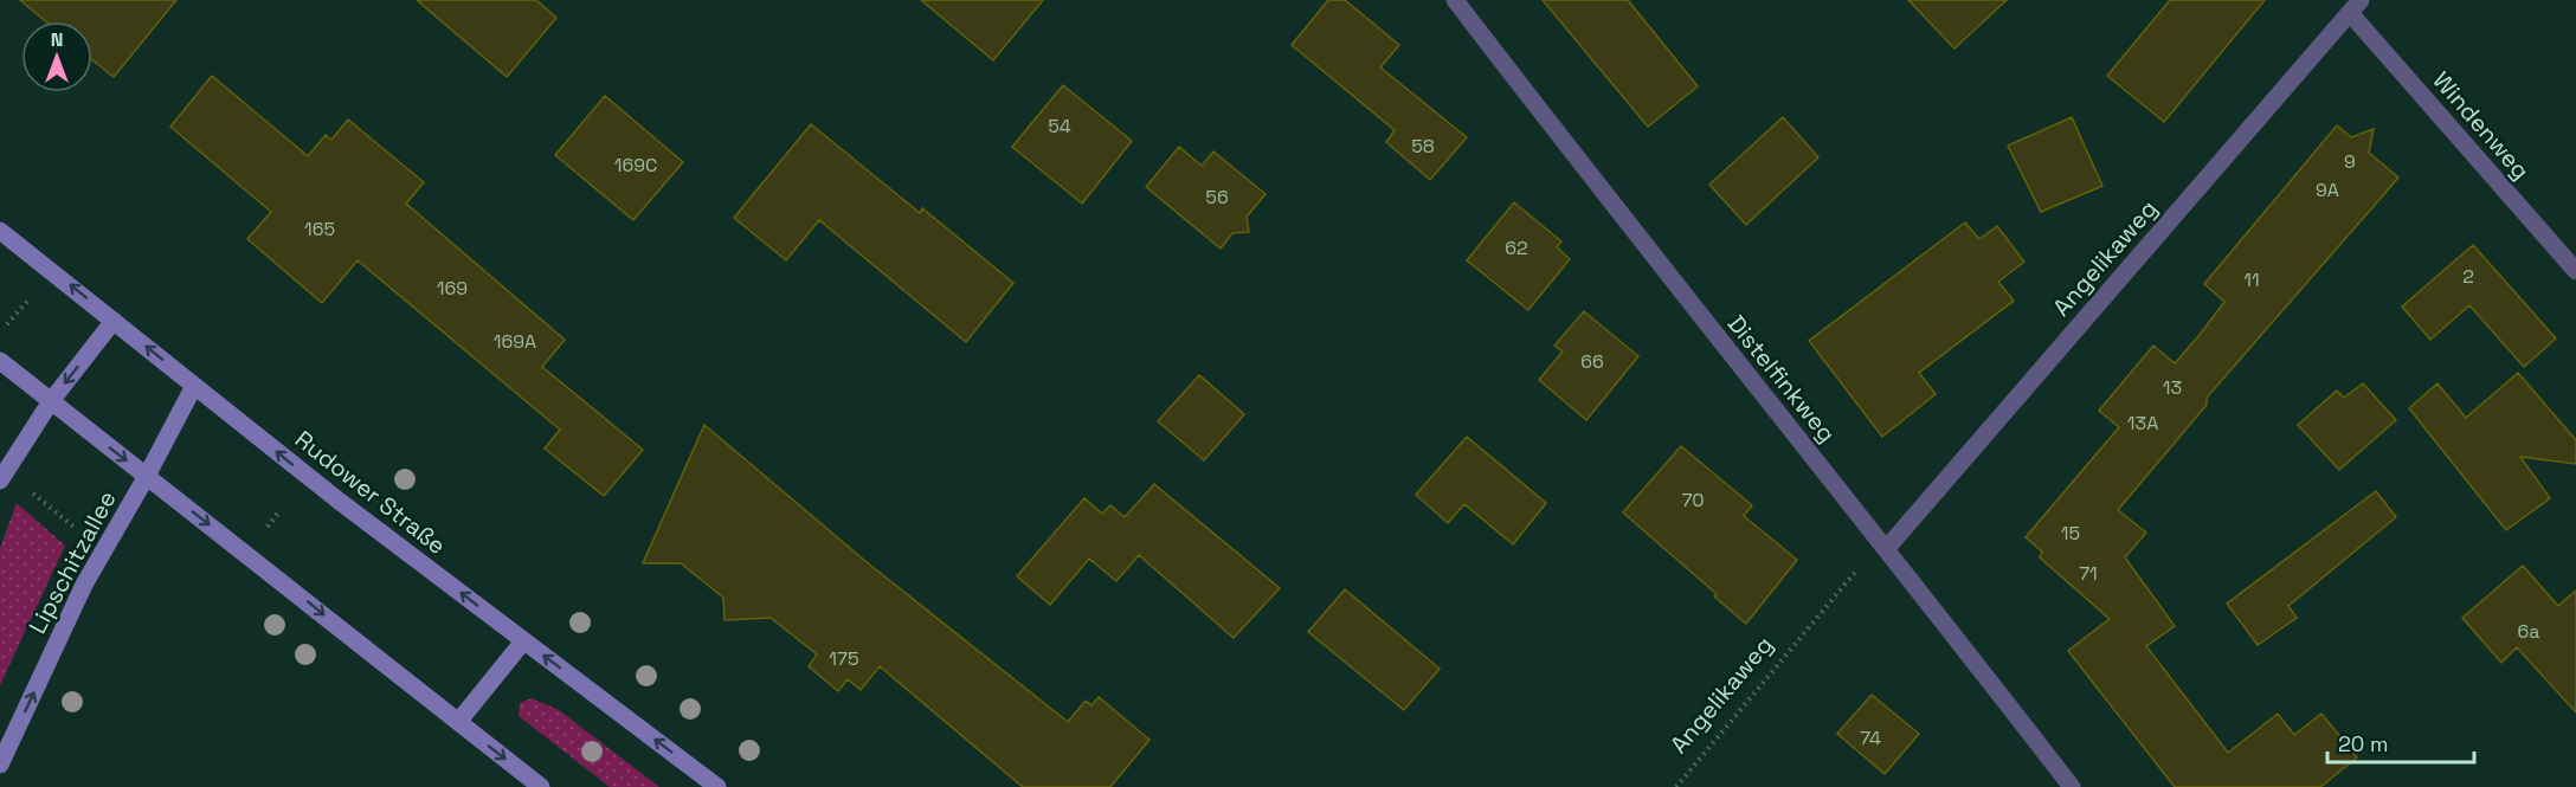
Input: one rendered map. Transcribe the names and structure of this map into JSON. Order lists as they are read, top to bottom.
{
  "streets": {
    "main road": ["Rudower Straße", "Lipschitzallee"],
    "street": ["Windenweg", "Angelikaweg", "Distelfinkweg"]
  },
  "crossings": [
    ["Windenweg", "Angelikaweg"],
    ["Angelikaweg", "Distelfinkweg"],
    ["Rudower Straße", "Lipschitzallee"]
  ],
  "one_way": ["Lipschitzallee"],
  "house_numbers": [
    "54",
    "58",
    "9",
    "169C",
    "9A",
    "56",
    "165",
    "62",
    "2",
    "11",
    "169",
    "169A",
    "66",
    "13",
    "13A",
    "70",
    "15",
    "71",
    "6a",
    "175",
    "74"
  ],
  "scale_bar": "20 m",
  "north": "top"
}
